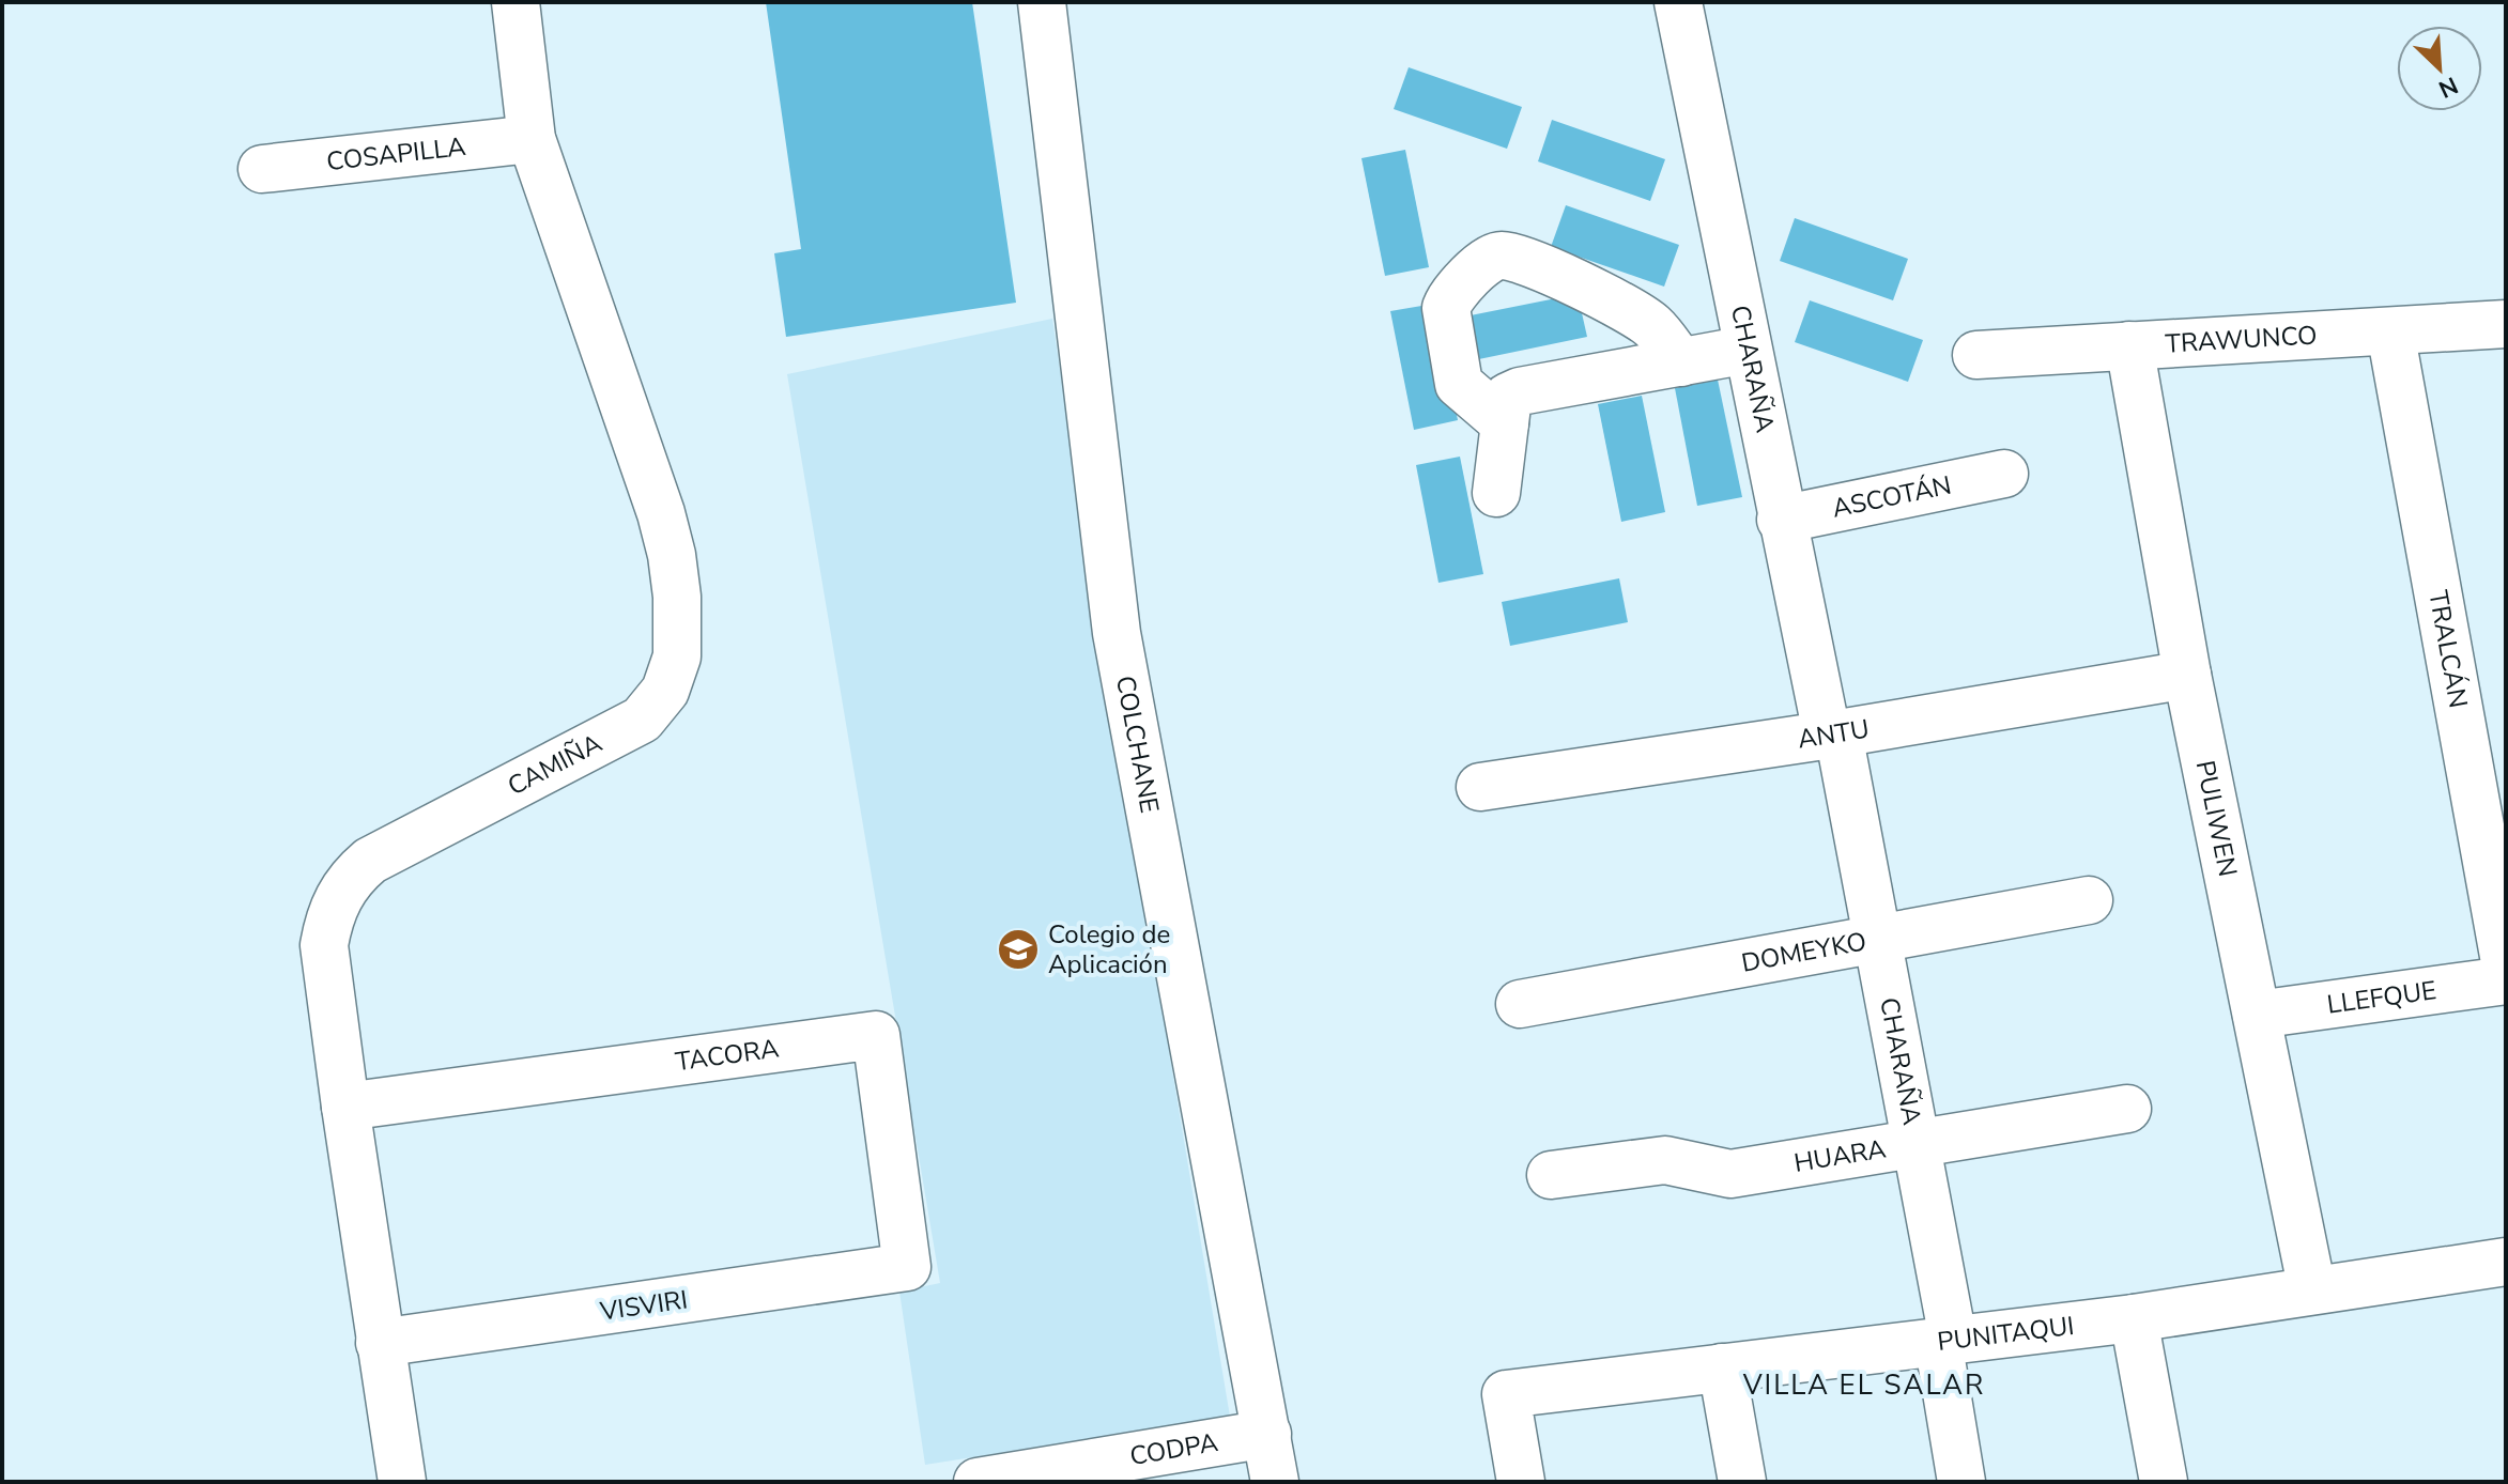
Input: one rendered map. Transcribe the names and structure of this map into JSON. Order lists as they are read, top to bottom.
{
  "streets": {
    "street": [
      "COSAPILLA",
      "TRAWUNCO",
      "CHARAÑA",
      "ASCOTÁN",
      "TRALCÁN",
      "ANTU",
      "COLCHANE",
      "CAMIÑA",
      "PULIWEN",
      "DOMEYKO",
      "LLEFQUE",
      "TACORA",
      "HUARA",
      "VISVIRI",
      "PUNITAQUI",
      "CODPA"
    ]
  },
  "crossings": [
    ["COSAPILLA", "CAMIÑA"],
    ["TRAWUNCO", "TRALCÁN"],
    ["TRAWUNCO", "PULIWEN"],
    ["CHARAÑA", "ASCOTÁN"],
    ["CHARAÑA", "ANTU"],
    ["CHARAÑA", "DOMEYKO"],
    ["CHARAÑA", "HUARA"],
    ["CHARAÑA", "PUNITAQUI"],
    ["ANTU", "PULIWEN"],
    ["COLCHANE", "CODPA"],
    ["CAMIÑA", "TACORA"],
    ["CAMIÑA", "VISVIRI"],
    ["PULIWEN", "LLEFQUE"],
    ["PULIWEN", "PUNITAQUI"],
    ["TACORA", "VISVIRI"]
  ],
  "districts": ["VILLA EL SALAR"],
  "places": {
    "school or university": ["Colegio de Aplicación"]
  },
  "north": "bottom right"
}
